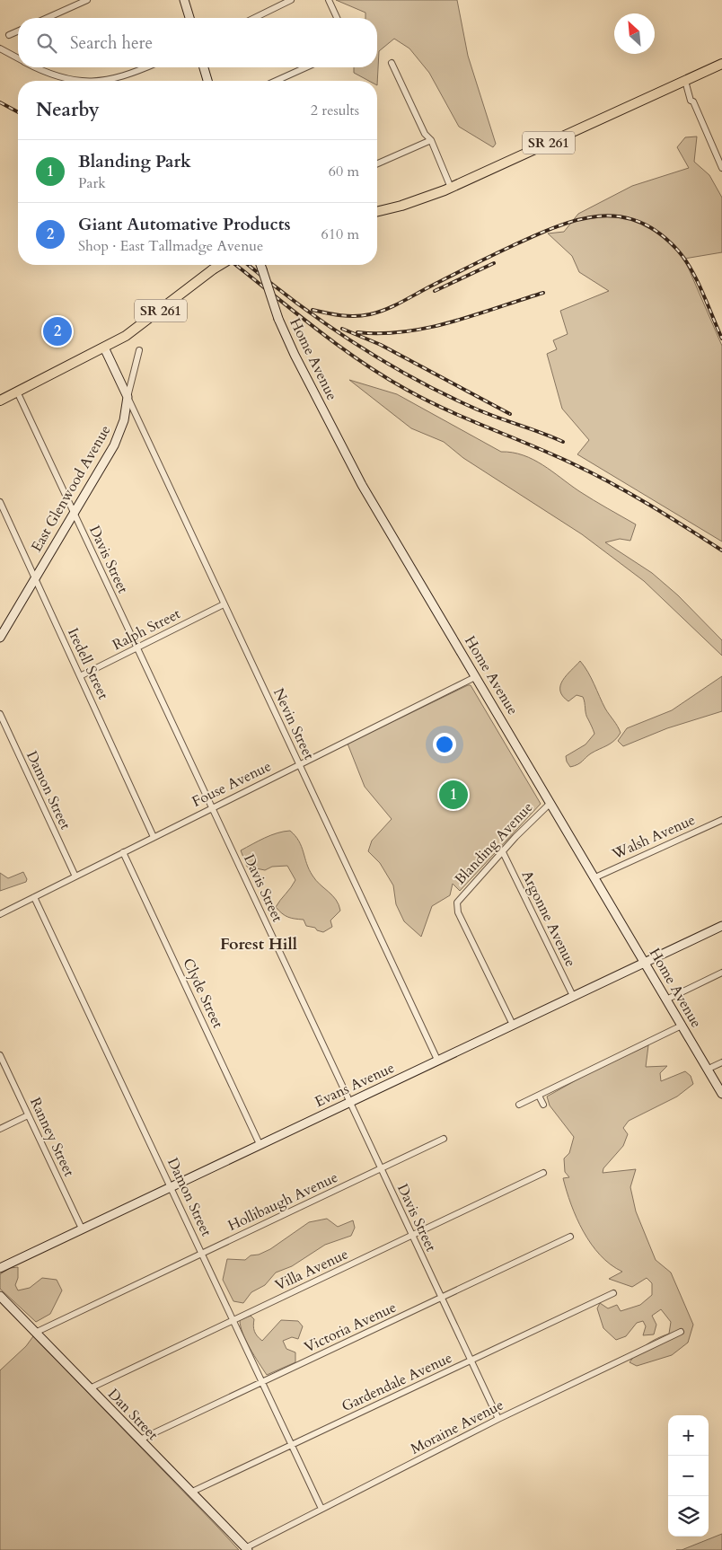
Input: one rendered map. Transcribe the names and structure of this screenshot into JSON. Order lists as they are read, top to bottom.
{
  "streets": {
    "main road": ["SR 261"],
    "street": [
      "Home Avenue",
      "East Glenwood Avenue",
      "Davis Street",
      "Ralph Street",
      "Iredell Street",
      "Nevin Street",
      "Fouse Avenue",
      "Damon Street",
      "Walsh Avenue",
      "Blanding Avenue",
      "Argonne Avenue",
      "Clyde Street",
      "Evans Avenue",
      "Ranney Street",
      "Hollibaugh Avenue",
      "Villa Avenue",
      "Victoria Avenue",
      "Gardendale Avenue",
      "Dan Street",
      "Moraine Avenue"
    ]
  },
  "crossings": [
    ["SR 261", "Davis Street"],
    ["Home Avenue", "Fouse Avenue"],
    ["Home Avenue", "Walsh Avenue"],
    ["Home Avenue", "Blanding Avenue"],
    ["Home Avenue", "Evans Avenue"],
    ["East Glenwood Avenue", "Davis Street"],
    ["East Glenwood Avenue", "Iredell Street"],
    ["East Glenwood Avenue", "Nevin Street"],
    ["Davis Street", "Ralph Street"],
    ["Davis Street", "Fouse Avenue"],
    ["Davis Street", "Evans Avenue"],
    ["Davis Street", "Hollibaugh Avenue"],
    ["Davis Street", "Villa Avenue"],
    ["Davis Street", "Victoria Avenue"],
    ["Davis Street", "Gardendale Avenue"],
    ["Davis Street", "Moraine Avenue"],
    ["Ralph Street", "Iredell Street"],
    ["Ralph Street", "Nevin Street"],
    ["Iredell Street", "Fouse Avenue"],
    ["Nevin Street", "Fouse Avenue"],
    ["Nevin Street", "Evans Avenue"],
    ["Fouse Avenue", "Damon Street"],
    ["Fouse Avenue", "Clyde Street"],
    ["Damon Street", "Evans Avenue"],
    ["Damon Street", "Hollibaugh Avenue"],
    ["Damon Street", "Villa Avenue"],
    ["Damon Street", "Victoria Avenue"],
    ["Damon Street", "Gardendale Avenue"],
    ["Damon Street", "Moraine Avenue"],
    ["Blanding Avenue", "Argonne Avenue"],
    ["Blanding Avenue", "Evans Avenue"],
    ["Argonne Avenue", "Evans Avenue"],
    ["Clyde Street", "Evans Avenue"],
    ["Evans Avenue", "Ranney Street"],
    ["Hollibaugh Avenue", "Dan Street"],
    ["Villa Avenue", "Dan Street"],
    ["Victoria Avenue", "Dan Street"],
    ["Gardendale Avenue", "Dan Street"],
    ["Dan Street", "Moraine Avenue"]
  ],
  "districts": ["Forest Hill"],
  "north": "top left",
  "page": {
    "search": "Search here",
    "heading": ["Nearby", "2 results"],
    "list": [
      {
        "mark": "1",
        "name": "Blanding Park",
        "note": "Park",
        "value": "60 m"
      },
      {
        "mark": "2",
        "name": "Giant Automative Products",
        "note": "Shop · East Tallmadge Avenue",
        "value": "610 m"
      }
    ],
    "pins": ["2", "1"],
    "map_buttons": ["+", "−"]
  }
}
